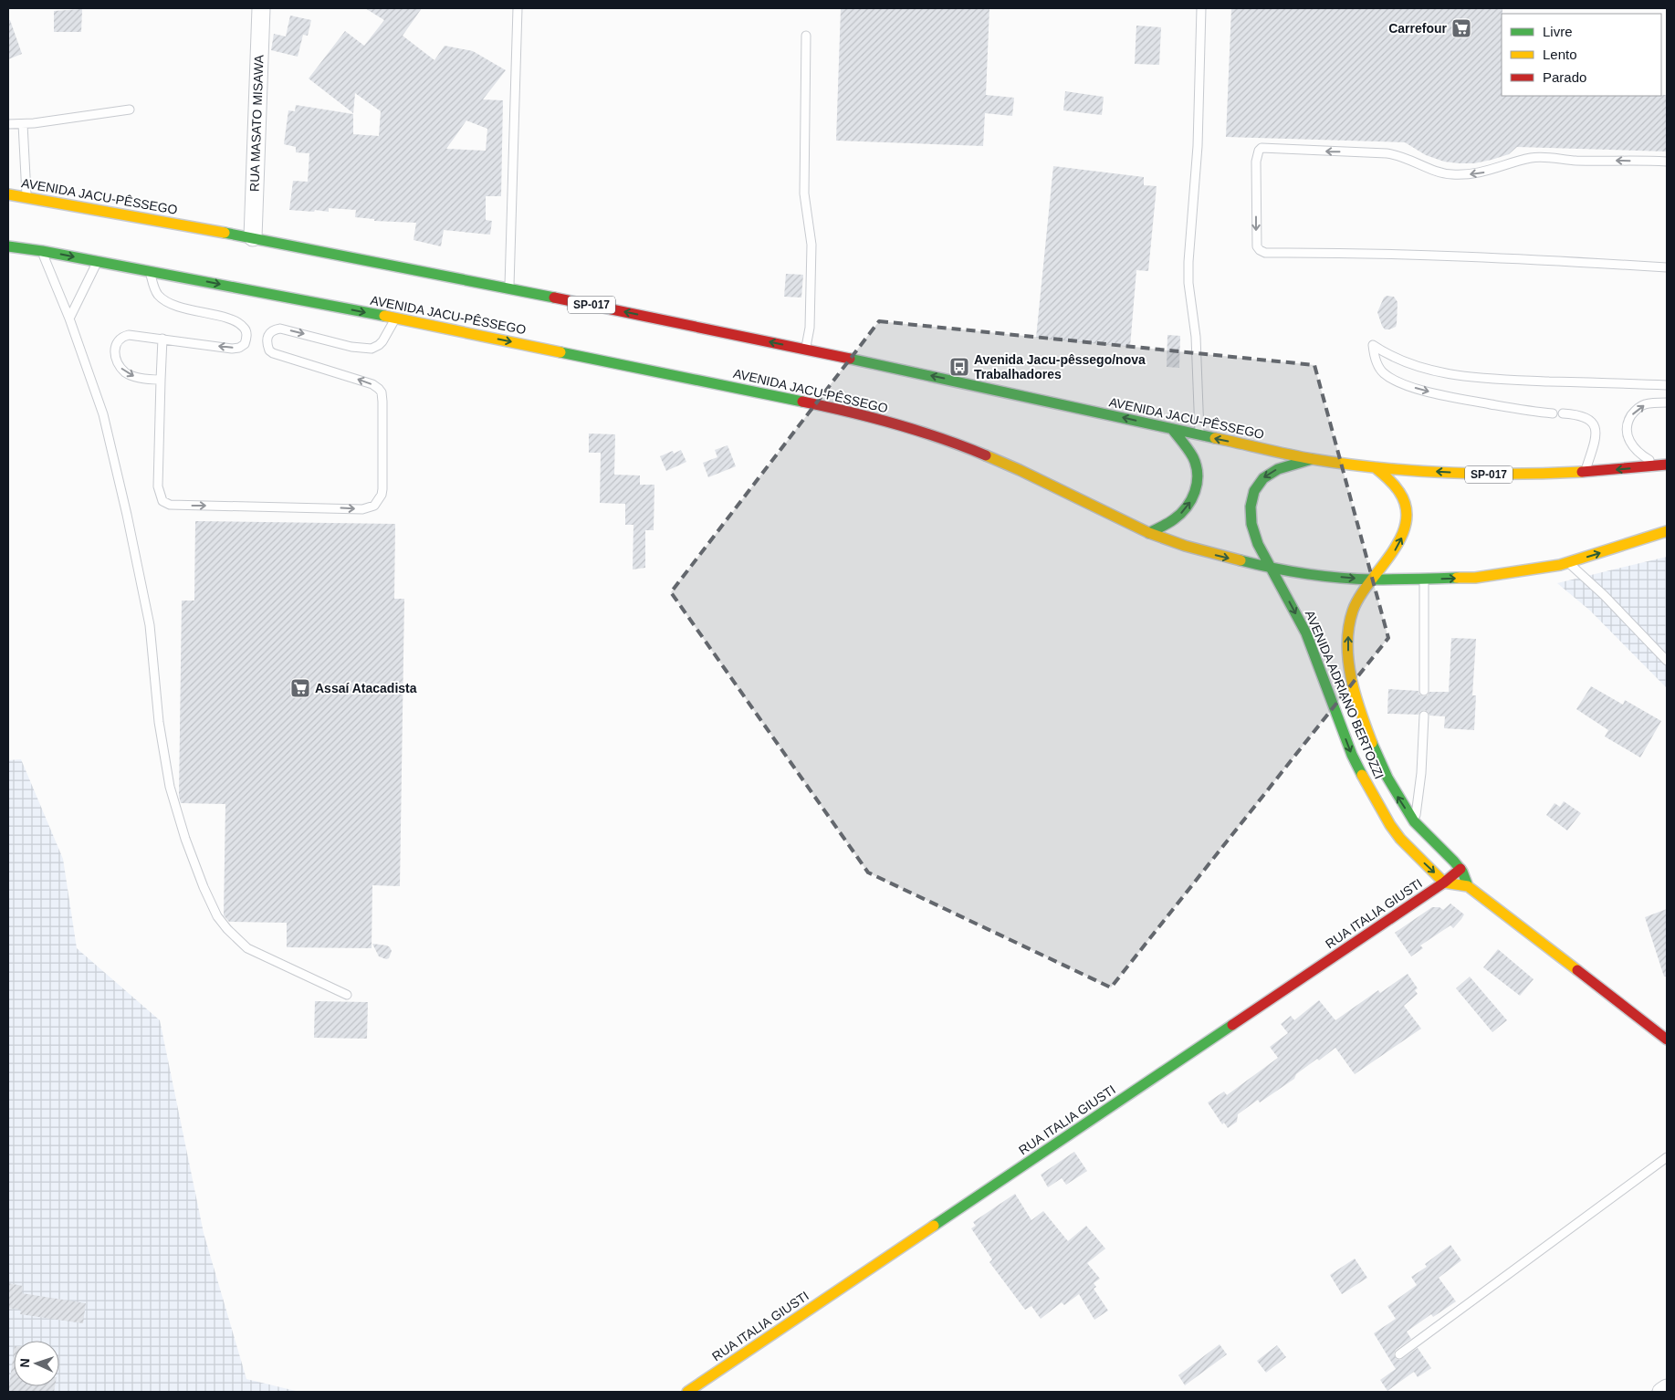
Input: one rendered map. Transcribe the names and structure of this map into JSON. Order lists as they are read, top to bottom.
{
  "streets": {
    "main road": [
      "AVENIDA JACU-PÊSSEGO",
      "SP-017",
      "AVENIDA ADRIANO BERTOZZI",
      "RUA ITALIA GIUSTI"
    ],
    "street": ["RUA MASATO MISAWA"]
  },
  "crossings": [
    ["RUA MASATO MISAWA", "AVENIDA JACU-PÊSSEGO"],
    ["AVENIDA JACU-PÊSSEGO", "AVENIDA ADRIANO BERTOZZI"],
    ["AVENIDA ADRIANO BERTOZZI", "RUA ITALIA GIUSTI"]
  ],
  "places": {
    "supermarket": ["Carrefour", "Assaí Atacadista"],
    "bus stop": ["Avenida Jacu-pêssego/nova Trabalhadores"]
  },
  "legend": ["Livre", "Lento", "Parado"],
  "north": "left"
}
